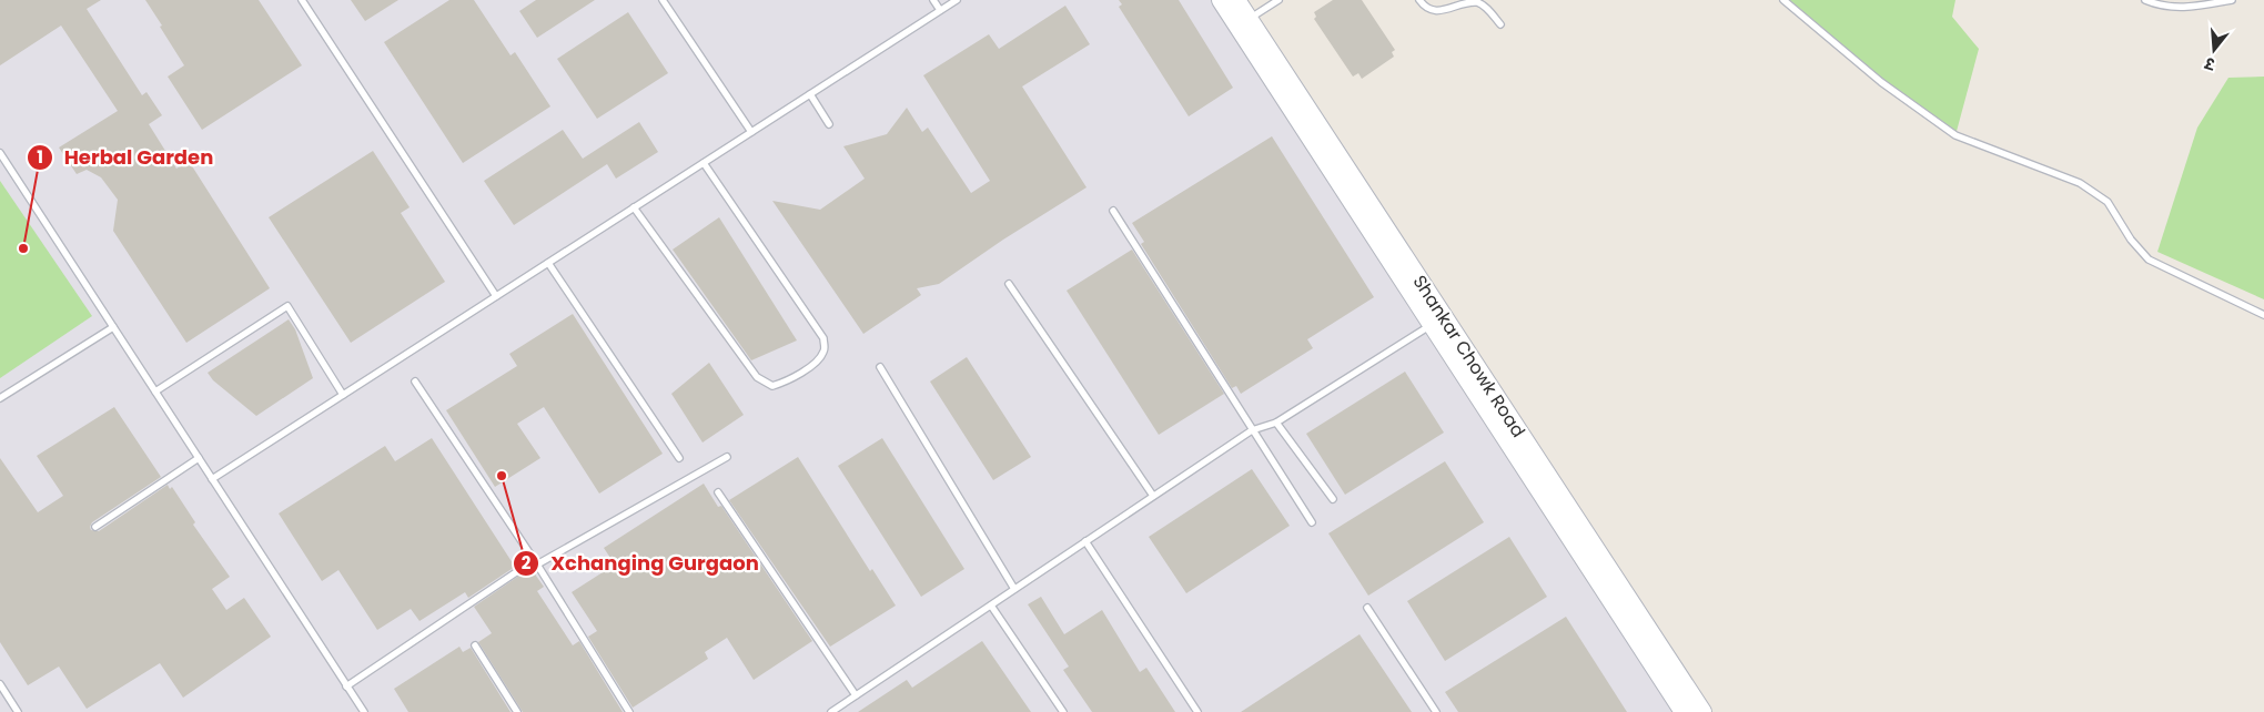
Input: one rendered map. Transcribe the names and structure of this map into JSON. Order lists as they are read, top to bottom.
{
  "streets": {
    "main road": ["Shankar Chowk Road"]
  },
  "places": ["Herbal Garden", "Xchanging Gurgaon"],
  "north": "bottom"
}
